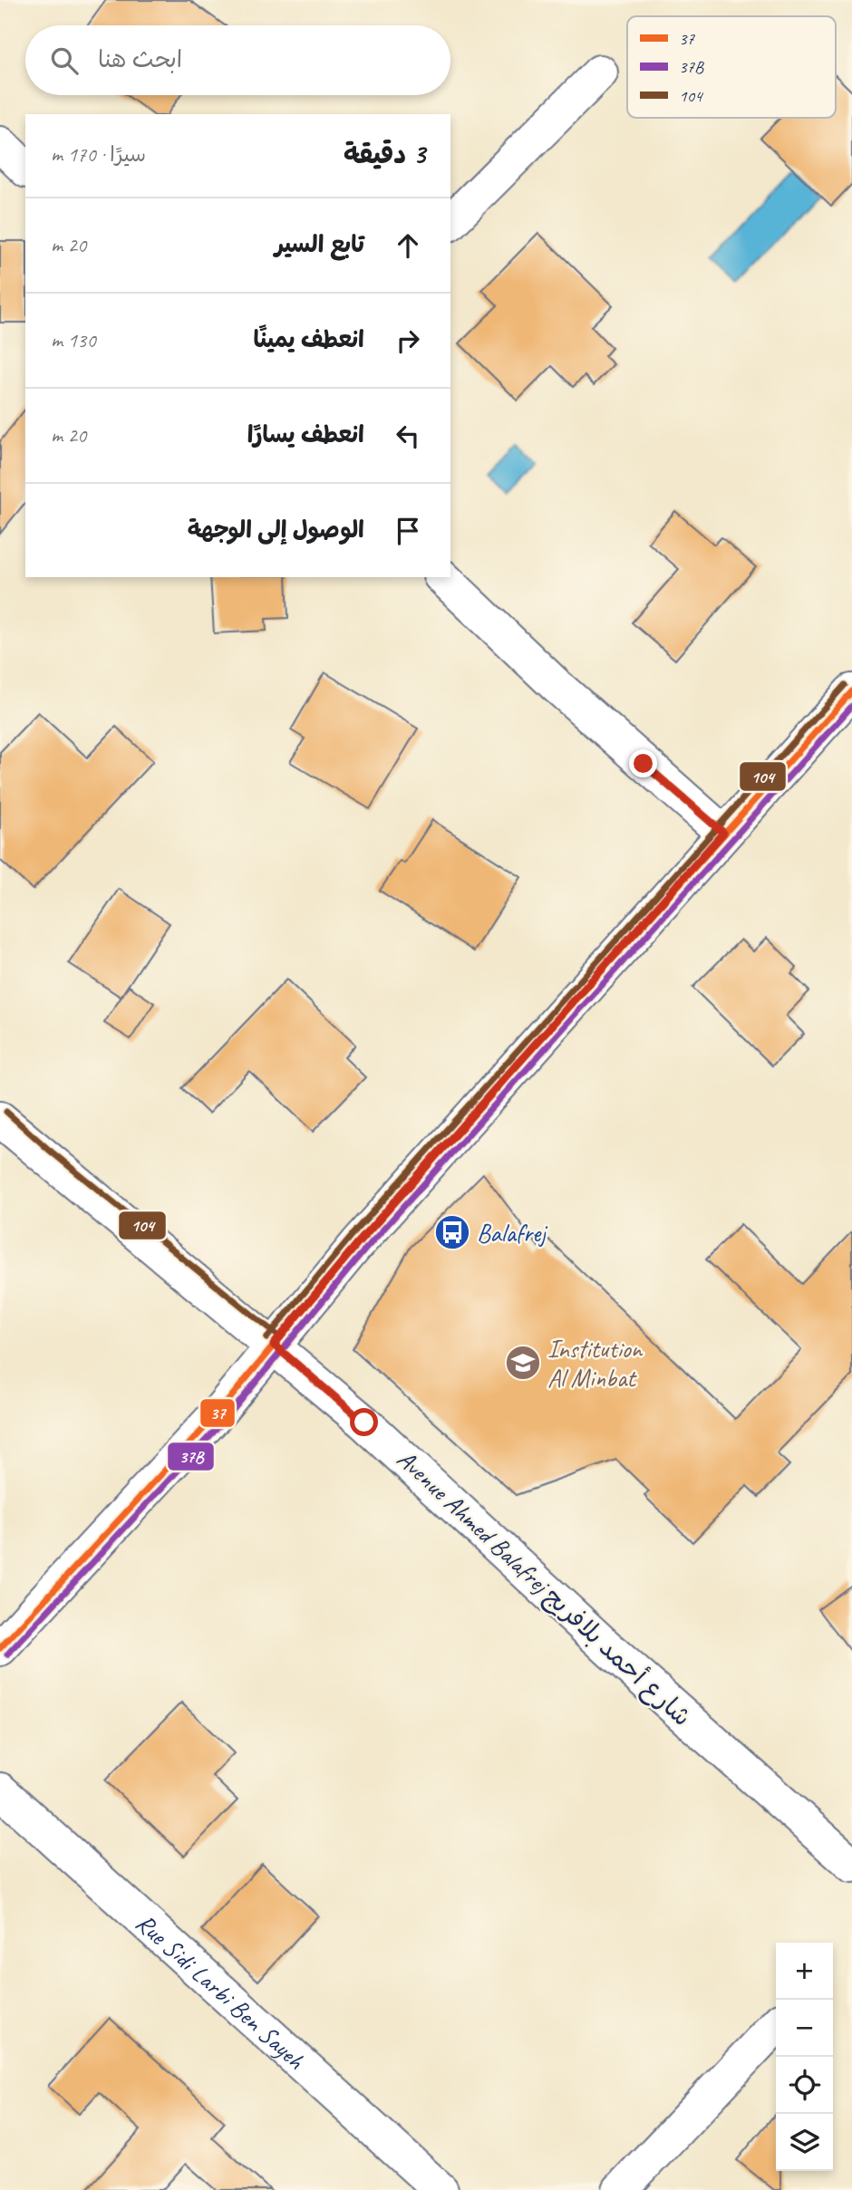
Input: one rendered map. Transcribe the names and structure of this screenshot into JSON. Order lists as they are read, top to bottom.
{
  "streets": {
    "main road": ["Avenue Ahmed Balafrej شارع أحمد بلافريج", "Rue Sidi Larbi Ben Sayeh"]
  },
  "places": {
    "bus stop": ["Balafrej"],
    "school or university": ["Institution Al Minbat"]
  },
  "lines": ["transit line 104", "transit line 37", "transit line 37B"],
  "legend": ["37", "37B", "104"],
  "page": {
    "search": "ابحث هنا",
    "heading": ["3 دقيقة", "سيرًا · 170 m"],
    "list": [
      ["تابع السير", "20 m"],
      ["انعطف يمينًا", "130 m"],
      ["انعطف يسارًا", "20 m"],
      "الوصول إلى الوجهة"
    ],
    "map_buttons": ["+", "−"]
  }
}
